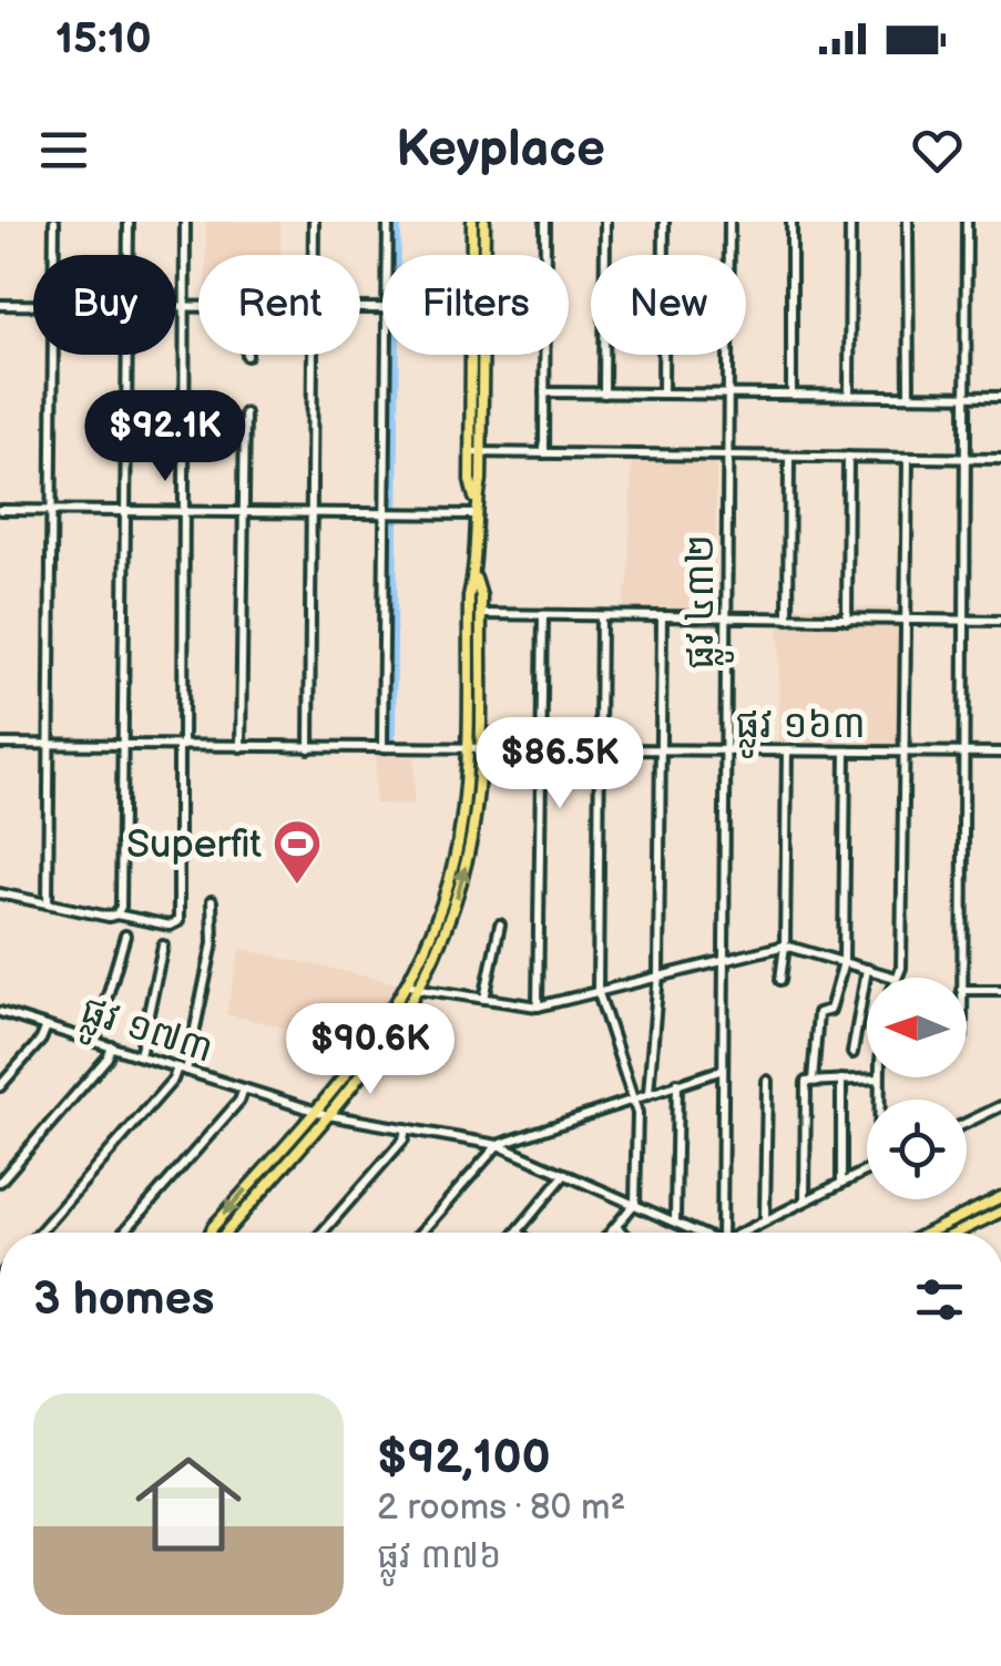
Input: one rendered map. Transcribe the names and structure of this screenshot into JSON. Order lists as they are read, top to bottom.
{
  "streets": {
    "street": ["ផ្លូវ ៤៣២", "ផ្លូវ ១៦៣", "ផ្លូវ ១៧៣"]
  },
  "crossings": [
    ["ផ្លូវ ៤៣២", "ផ្លូវ ១៦៣"]
  ],
  "places": {
    "sports": ["Superfit"]
  },
  "north": "left",
  "page": {
    "status": "15:10",
    "header": "Keyplace",
    "chip": [
      "Buy",
      "Rent",
      "Filters",
      "New"
    ],
    "price": ["$92.1K", "$86.5K", "$90.6K"],
    "heading": "3 homes",
    "list": [
      {
        "name": "$92,100",
        "note": "2 rooms · 80 m² · ផ្លូវ ៣៧៦"
      }
    ]
  }
}
